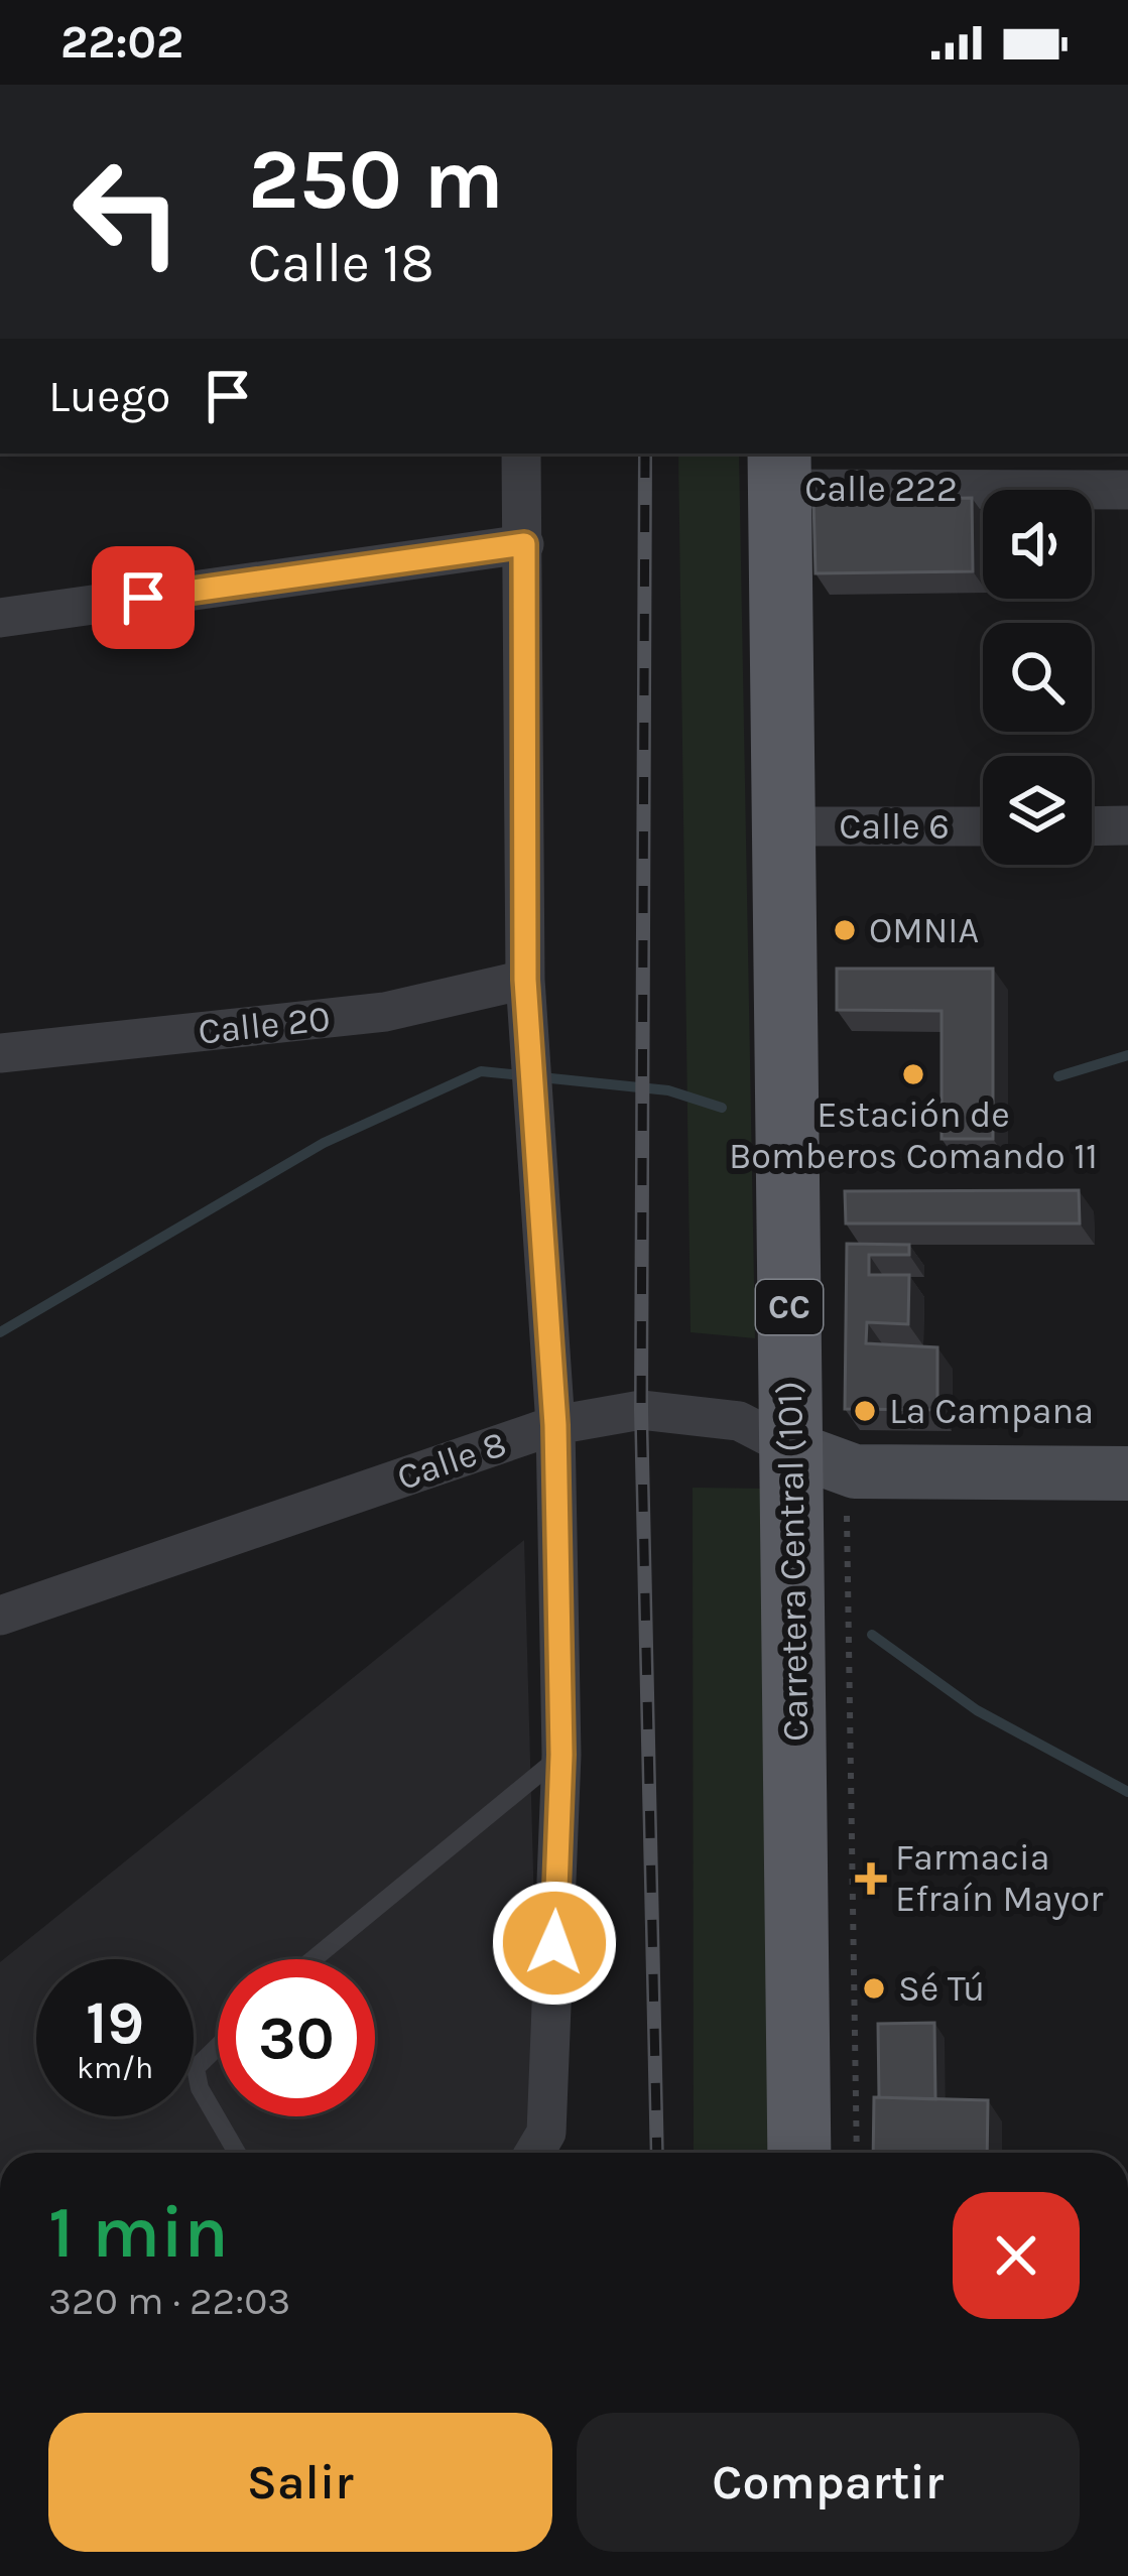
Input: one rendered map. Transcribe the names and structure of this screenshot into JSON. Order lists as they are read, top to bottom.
{
  "streets": {
    "main road": ["CC", "Carretera Central (101)"],
    "street": [
      "Calle 222",
      "Calle 6",
      "Calle 20",
      "Calle 8"
    ]
  },
  "crossings": [
    ["Calle 222", "Carretera Central (101)"],
    ["Calle 6", "Carretera Central (101)"],
    ["Calle 8", "Carretera Central (101)"]
  ],
  "places": {
    "other": [
      "OMNIA",
      "Estación de Bomberos Comando 11",
      "La Campana",
      "Sé Tú"
    ],
    "health": ["Farmacia Efraín Mayor"]
  },
  "page": {
    "status": "22:02",
    "turn": ["250 m", "Calle 18"],
    "then": "Luego",
    "speed": "19 km/h",
    "limit": "30",
    "heading": ["1 min", "320 m · 22:03"],
    "buttons": ["Salir", "Compartir"]
  }
}
